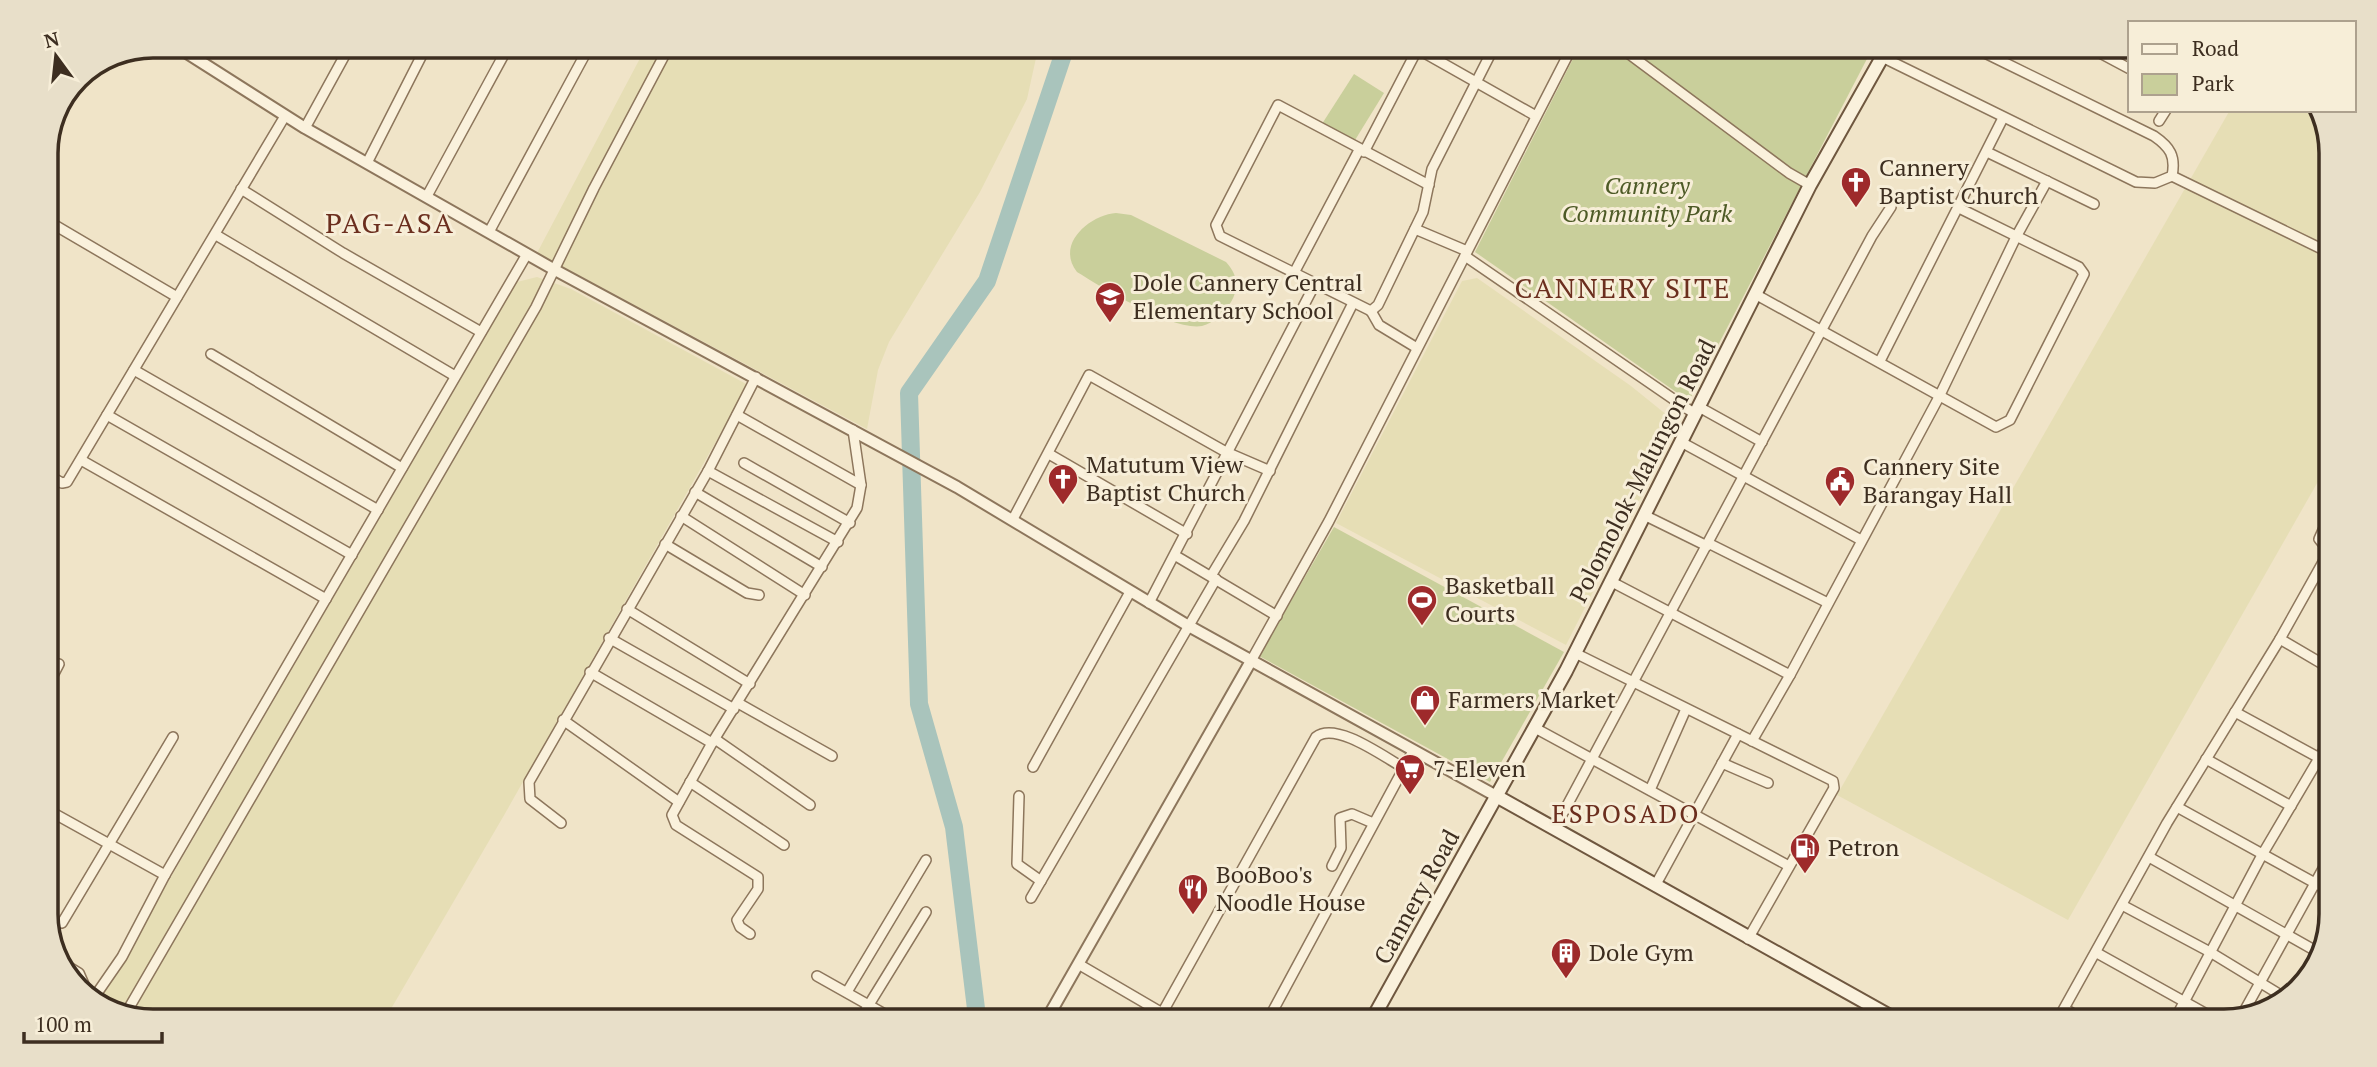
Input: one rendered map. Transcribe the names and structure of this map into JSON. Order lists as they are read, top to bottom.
{
  "streets": {
    "main road": ["Polomolok-Malungon Road", "Cannery Road"]
  },
  "crossings": [
    ["Polomolok-Malungon Road", "Cannery Road"]
  ],
  "districts": ["PAG-ASA", "CANNERY SITE", "ESPOSADO"],
  "parks": ["Cannery Community Park"],
  "places": {
    "church": ["Cannery Baptist Church", "Matutum View Baptist Church"],
    "school or university": ["Dole Cannery Central Elementary School"],
    "public building": ["Cannery Site Barangay Hall"],
    "sports": ["Basketball Courts"],
    "shop": ["Farmers Market"],
    "supermarket": ["7-Eleven"],
    "fuel station": ["Petron"],
    "restaurant": ["BooBoo's Noodle House"],
    "building": ["Dole Gym"]
  },
  "legend": ["Road", "Park"],
  "scale_bar": "100 m",
  "north": "top"
}
